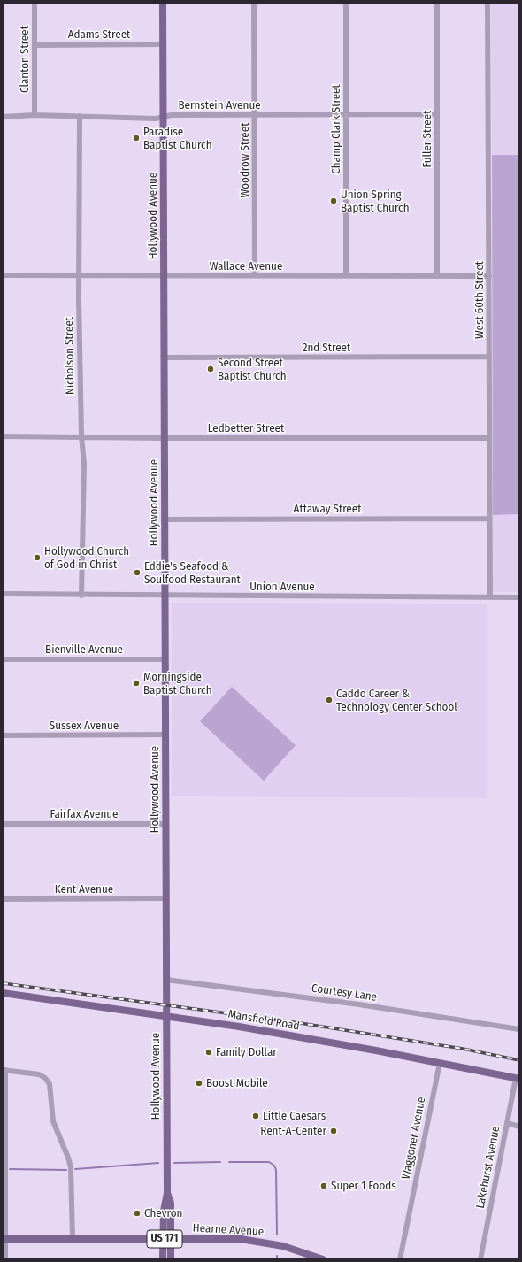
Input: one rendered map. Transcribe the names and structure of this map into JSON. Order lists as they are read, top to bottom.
{
  "streets": {
    "main road": [
      "Hollywood Avenue",
      "Mansfield Road",
      "Hearne Avenue",
      "US 171"
    ],
    "street": [
      "Adams Street",
      "Clanton Street",
      "Bernstein Avenue",
      "Champ Clark Street",
      "Fuller Street",
      "Woodrow Street",
      "Wallace Avenue",
      "West 60th Street",
      "2nd Street",
      "Nicholson Street",
      "Ledbetter Street",
      "Attaway Street",
      "Union Avenue",
      "Bienville Avenue",
      "Sussex Avenue",
      "Fairfax Avenue",
      "Kent Avenue",
      "Courtesy Lane",
      "Waggoner Avenue",
      "Lakehurst Avenue"
    ]
  },
  "crossings": [
    ["Adams Street", "Clanton Street"],
    ["Adams Street", "Hollywood Avenue"],
    ["Clanton Street", "Bernstein Avenue"],
    ["Bernstein Avenue", "Champ Clark Street"],
    ["Bernstein Avenue", "Fuller Street"],
    ["Bernstein Avenue", "Woodrow Street"],
    ["Bernstein Avenue", "Hollywood Avenue"],
    ["Bernstein Avenue", "Nicholson Street"],
    ["Champ Clark Street", "Wallace Avenue"],
    ["Fuller Street", "Wallace Avenue"],
    ["Woodrow Street", "Wallace Avenue"],
    ["Hollywood Avenue", "Wallace Avenue"],
    ["Hollywood Avenue", "2nd Street"],
    ["Hollywood Avenue", "Ledbetter Street"],
    ["Hollywood Avenue", "Attaway Street"],
    ["Hollywood Avenue", "Union Avenue"],
    ["Hollywood Avenue", "Bienville Avenue"],
    ["Hollywood Avenue", "Sussex Avenue"],
    ["Hollywood Avenue", "Fairfax Avenue"],
    ["Hollywood Avenue", "Kent Avenue"],
    ["Hollywood Avenue", "Courtesy Lane"],
    ["Hollywood Avenue", "Mansfield Road"],
    ["Hollywood Avenue", "Hearne Avenue"],
    ["Wallace Avenue", "West 60th Street"],
    ["Wallace Avenue", "Nicholson Street"],
    ["West 60th Street", "2nd Street"],
    ["West 60th Street", "Ledbetter Street"],
    ["West 60th Street", "Attaway Street"],
    ["West 60th Street", "Union Avenue"],
    ["Nicholson Street", "Ledbetter Street"],
    ["Nicholson Street", "Union Avenue"],
    ["Mansfield Road", "Waggoner Avenue"],
    ["Mansfield Road", "Lakehurst Avenue"]
  ],
  "places": [
    "Paradise Baptist Church",
    "Union Spring Baptist Church",
    "Second Street Baptist Church",
    "Hollywood Church of God in Christ",
    "Eddie's Seafood & Soulfood Restaurant",
    "Morningside Baptist Church",
    "Caddo Career & Technology Center School",
    "Family Dollar",
    "Boost Mobile",
    "Little Caesars",
    "Rent-A-Center",
    "Super 1 Foods",
    "Chevron"
  ]
}
